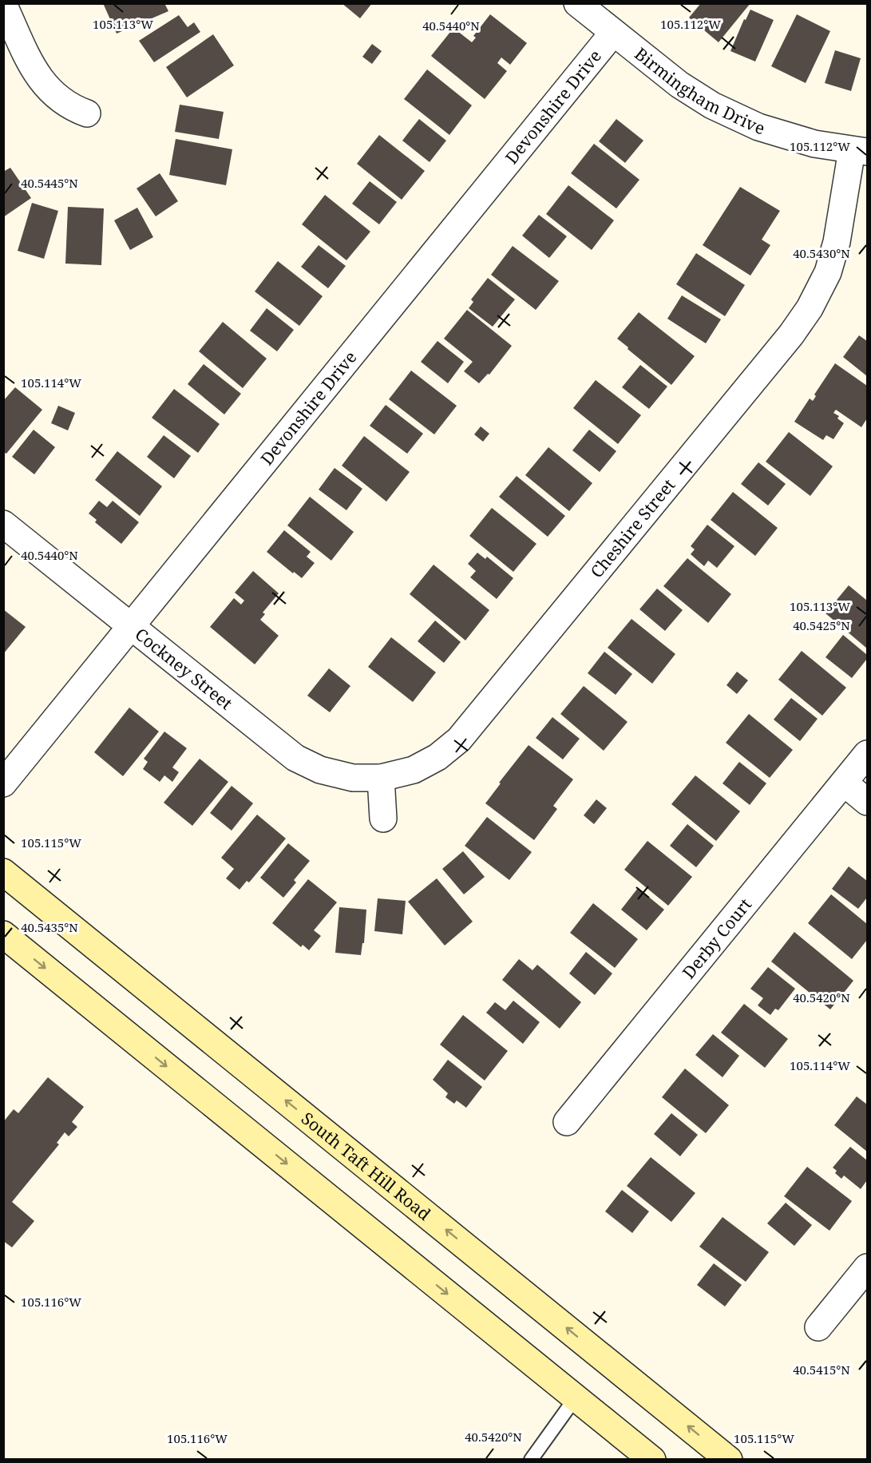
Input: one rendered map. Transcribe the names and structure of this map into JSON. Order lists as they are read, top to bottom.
{
  "streets": {
    "main road": ["South Taft Hill Road"],
    "street": [
      "Birmingham Drive",
      "Devonshire Drive",
      "Cheshire Street",
      "Cockney Street",
      "Derby Court"
    ]
  },
  "crossings": [
    ["Birmingham Drive", "Devonshire Drive"],
    ["Birmingham Drive", "Cheshire Street"],
    ["Devonshire Drive", "Cockney Street"],
    ["Cheshire Street", "Cockney Street"]
  ],
  "coordinates": [
    "105.113°W",
    "105.112°W",
    "40.5440°N",
    "40.5445°N",
    "40.5430°N",
    "105.114°W",
    "40.5425°N",
    "105.115°W",
    "40.5435°N",
    "40.5420°N",
    "105.116°W",
    "40.5415°N"
  ]
}
